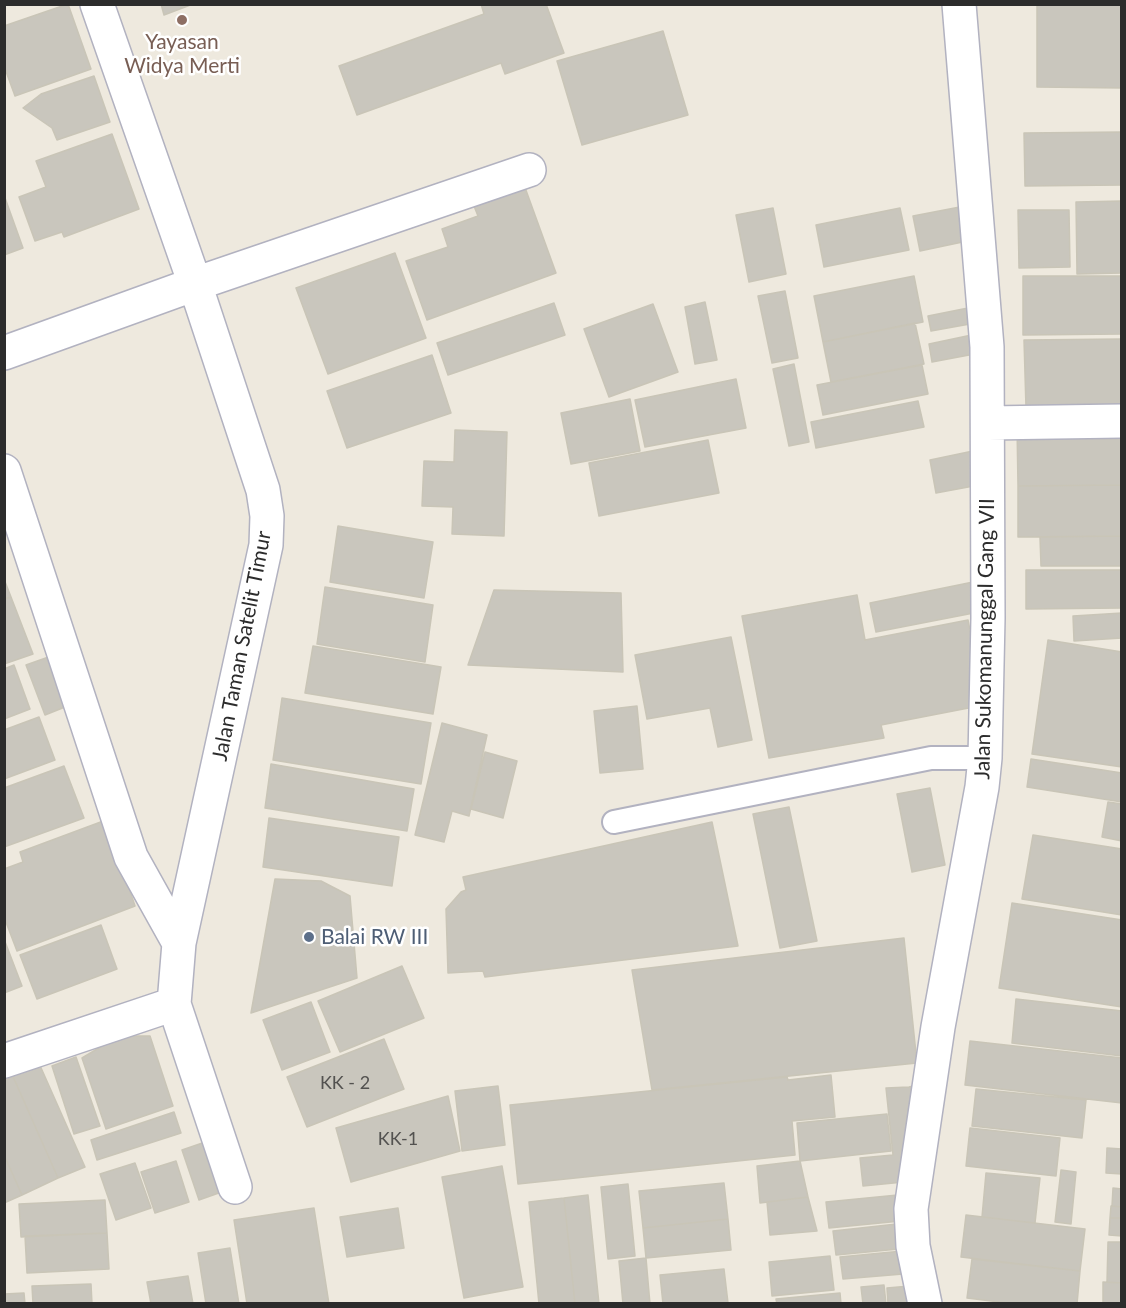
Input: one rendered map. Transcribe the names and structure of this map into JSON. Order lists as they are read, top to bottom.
{
  "streets": {
    "street": ["Jalan Sukomanunggal Gang VII", "Jalan Taman Satelit Timur"]
  },
  "places": ["Yayasan Widya Merti", "Balai RW III"],
  "house_numbers": ["KK - 2", "KK-1"]
}
